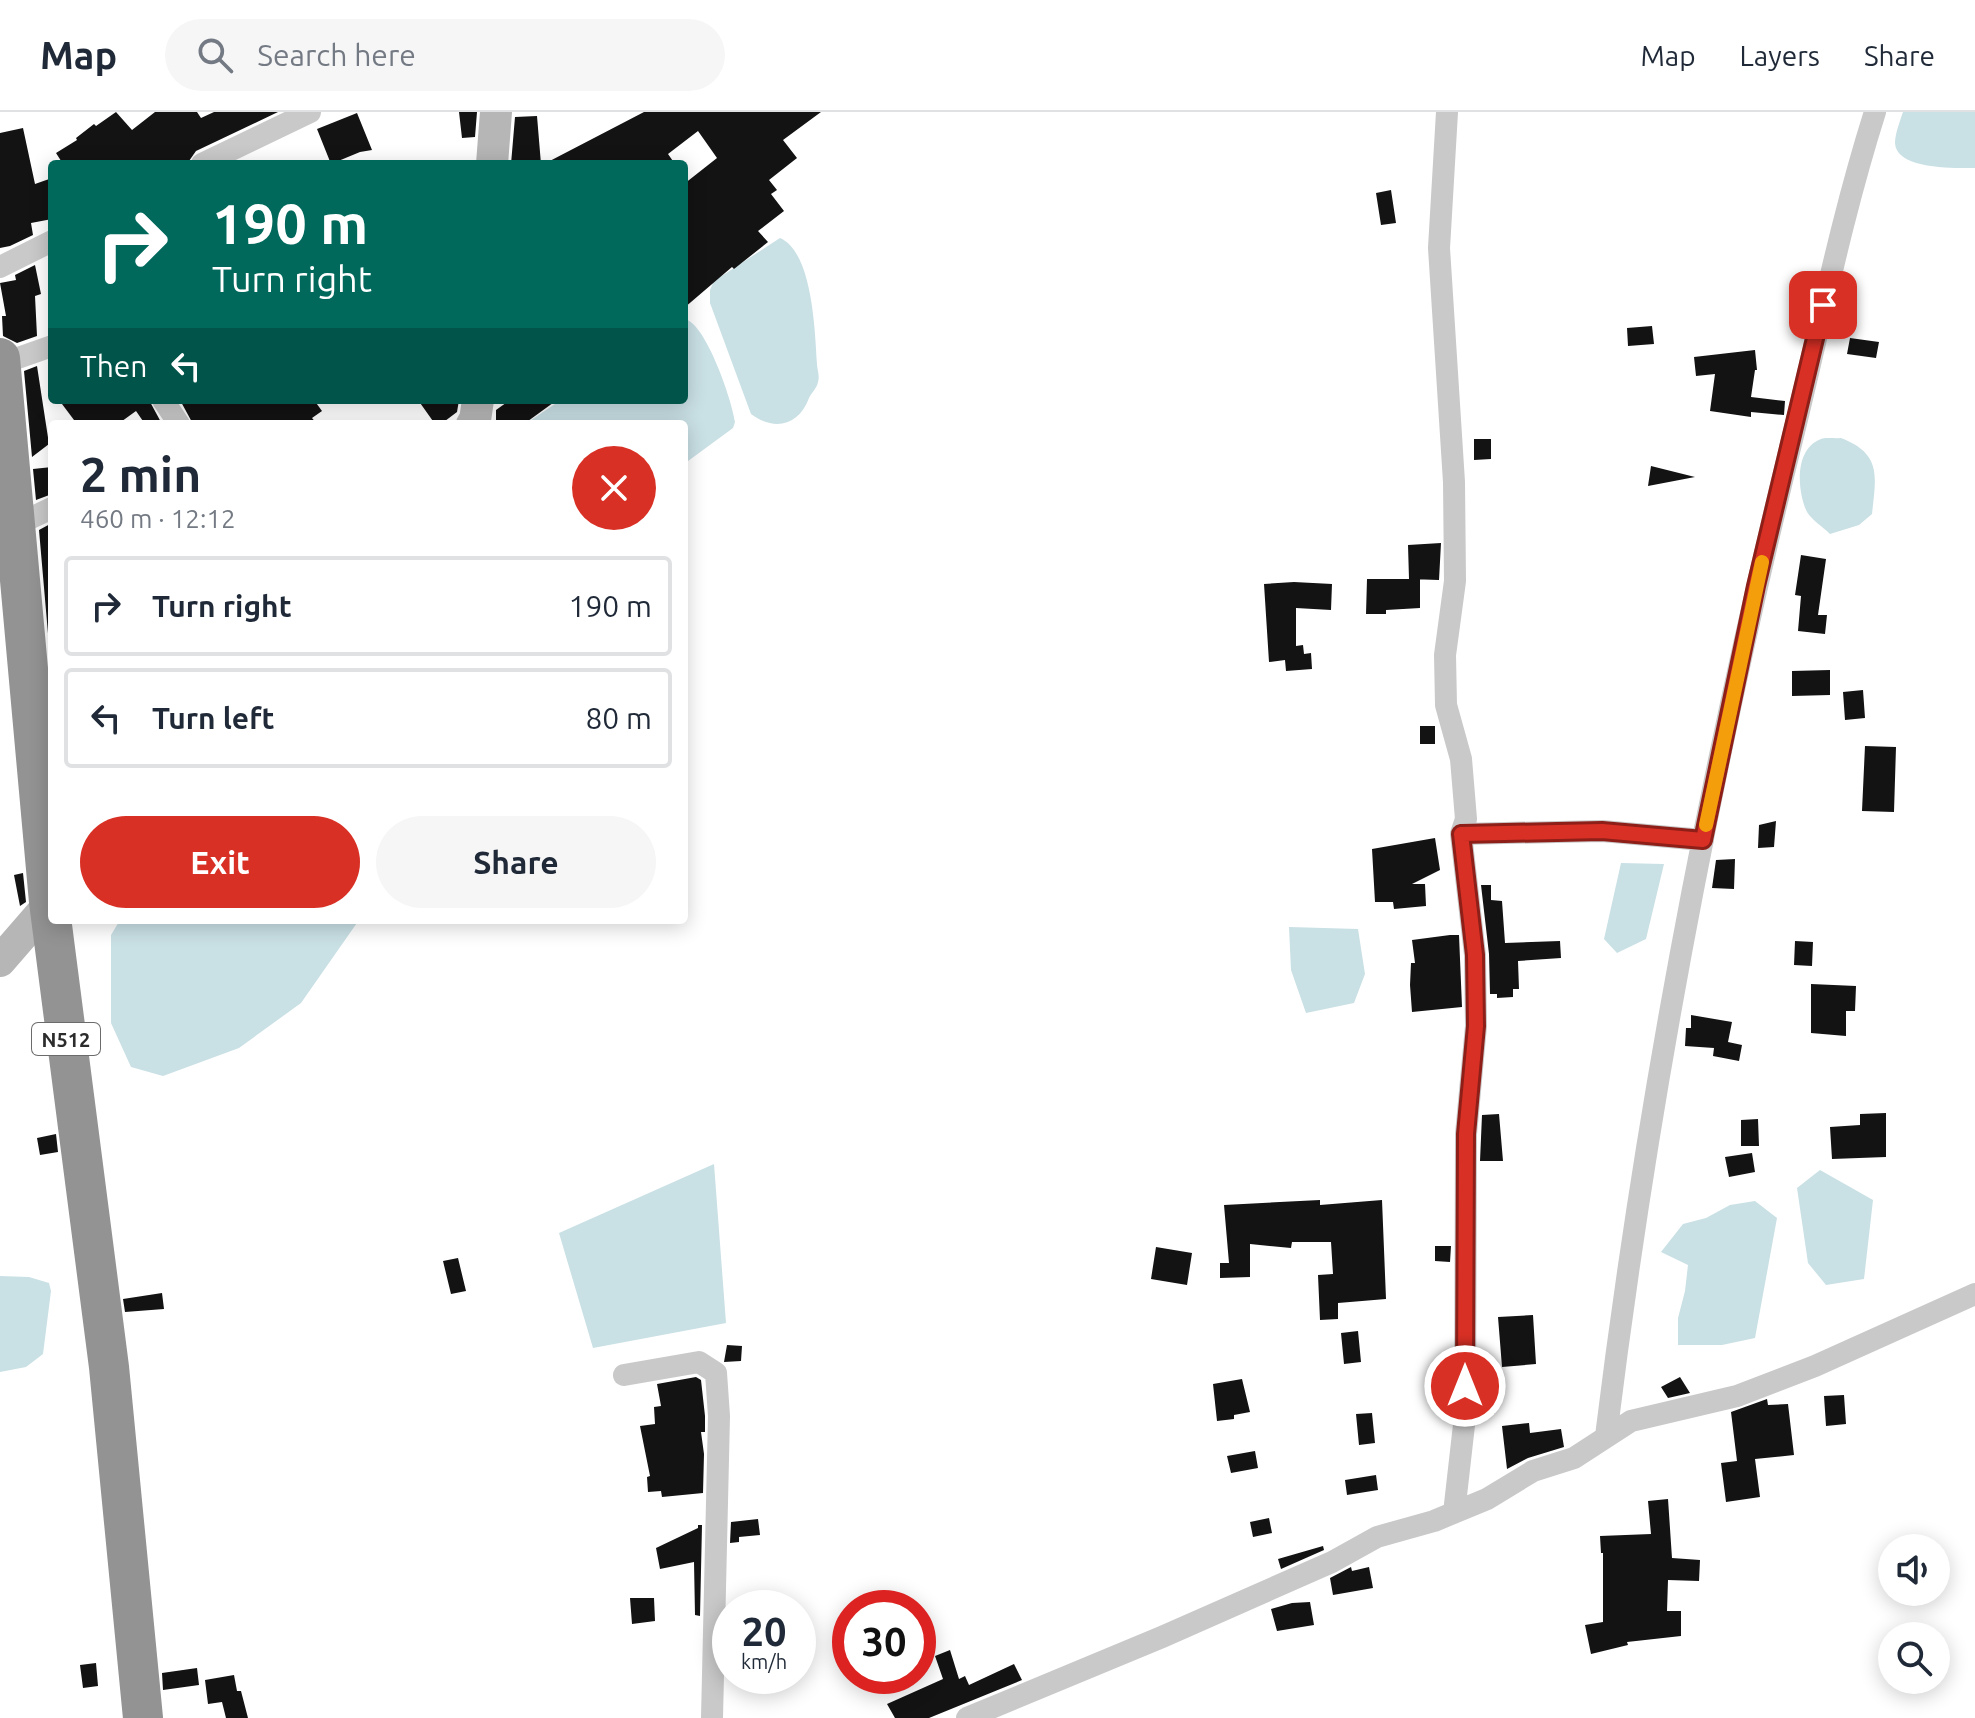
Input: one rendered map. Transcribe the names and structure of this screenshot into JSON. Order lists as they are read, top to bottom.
{
  "streets": {
    "highway": ["N512"]
  },
  "page": {
    "header": "Map",
    "search": "Search here",
    "nav": ["Map", "Layers", "Share"],
    "turn": ["190 m", "Turn right"],
    "then": "Then",
    "heading": ["2 min", "460 m · 12:12"],
    "list": [
      {
        "name": "Turn right",
        "value": "190 m"
      },
      {
        "name": "Turn left",
        "value": "80 m"
      }
    ],
    "buttons": ["Exit", "Share"],
    "speed": "20 km/h",
    "limit": "30"
  }
}
